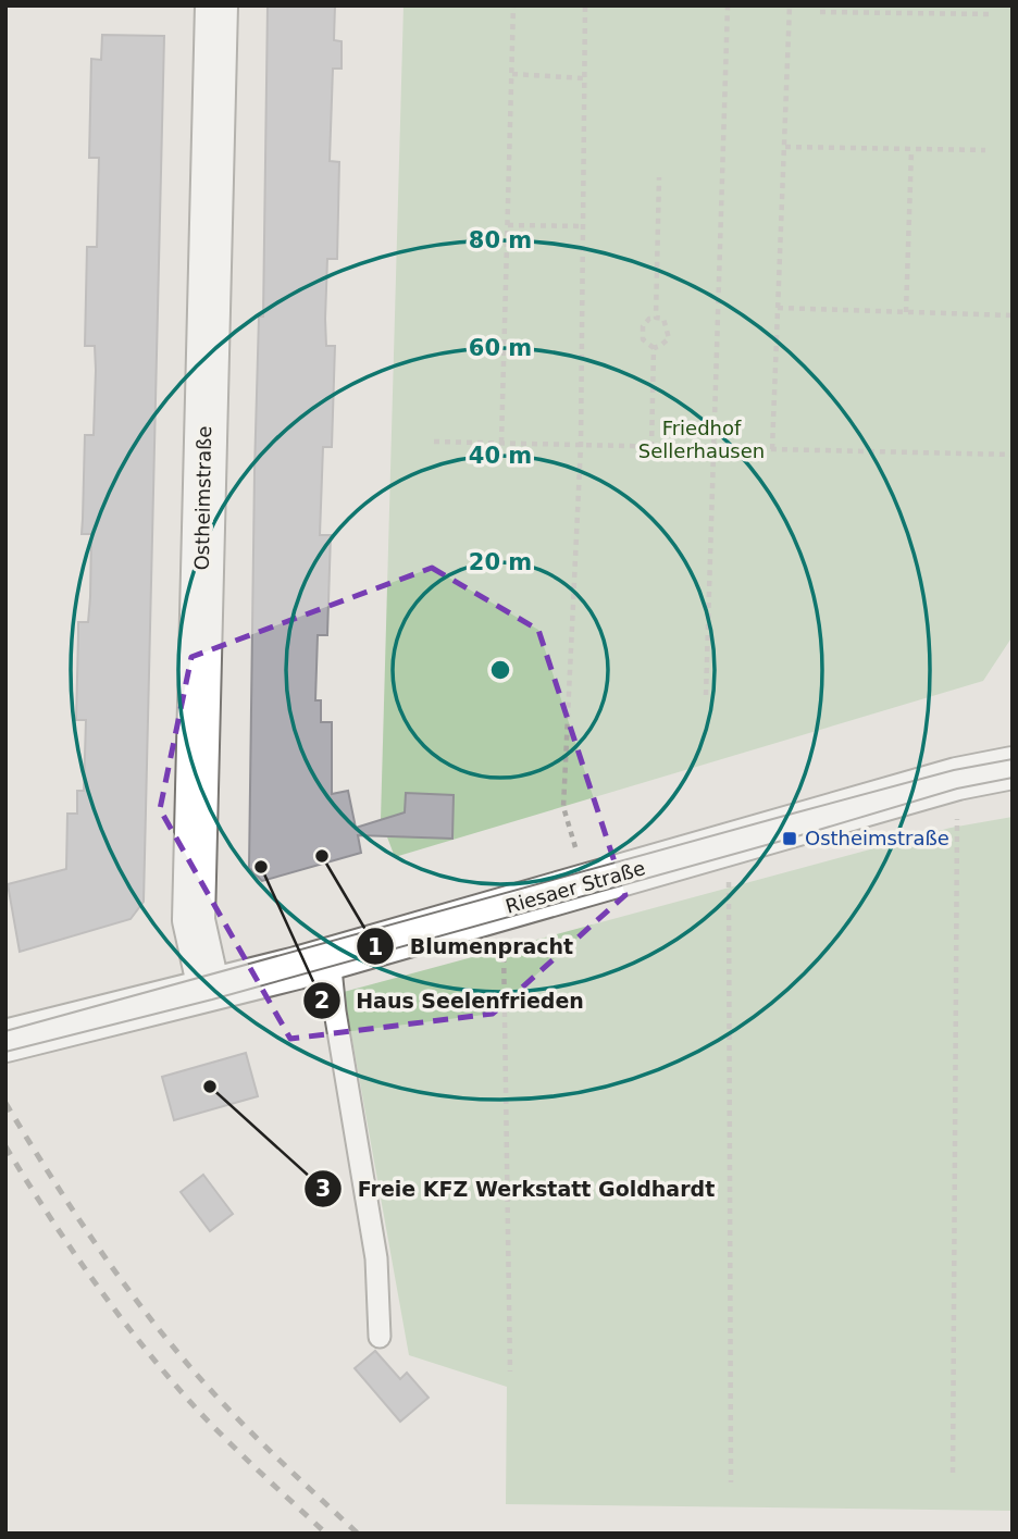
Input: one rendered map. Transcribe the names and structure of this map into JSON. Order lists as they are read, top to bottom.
{
  "streets": {
    "main road": ["Ostheimstraße", "Riesaer Straße"]
  },
  "crossings": [
    ["Ostheimstraße", "Riesaer Straße"]
  ],
  "parks": ["Friedhof Sellerhausen"],
  "places": {
    "transit": ["Ostheimstraße"],
    "other": ["Blumenpracht", "Haus Seelenfrieden", "Freie KFZ Werkstatt Goldhardt"]
  },
  "rings": [
    "80 m",
    "60 m",
    "40 m",
    "20 m"
  ]
}
